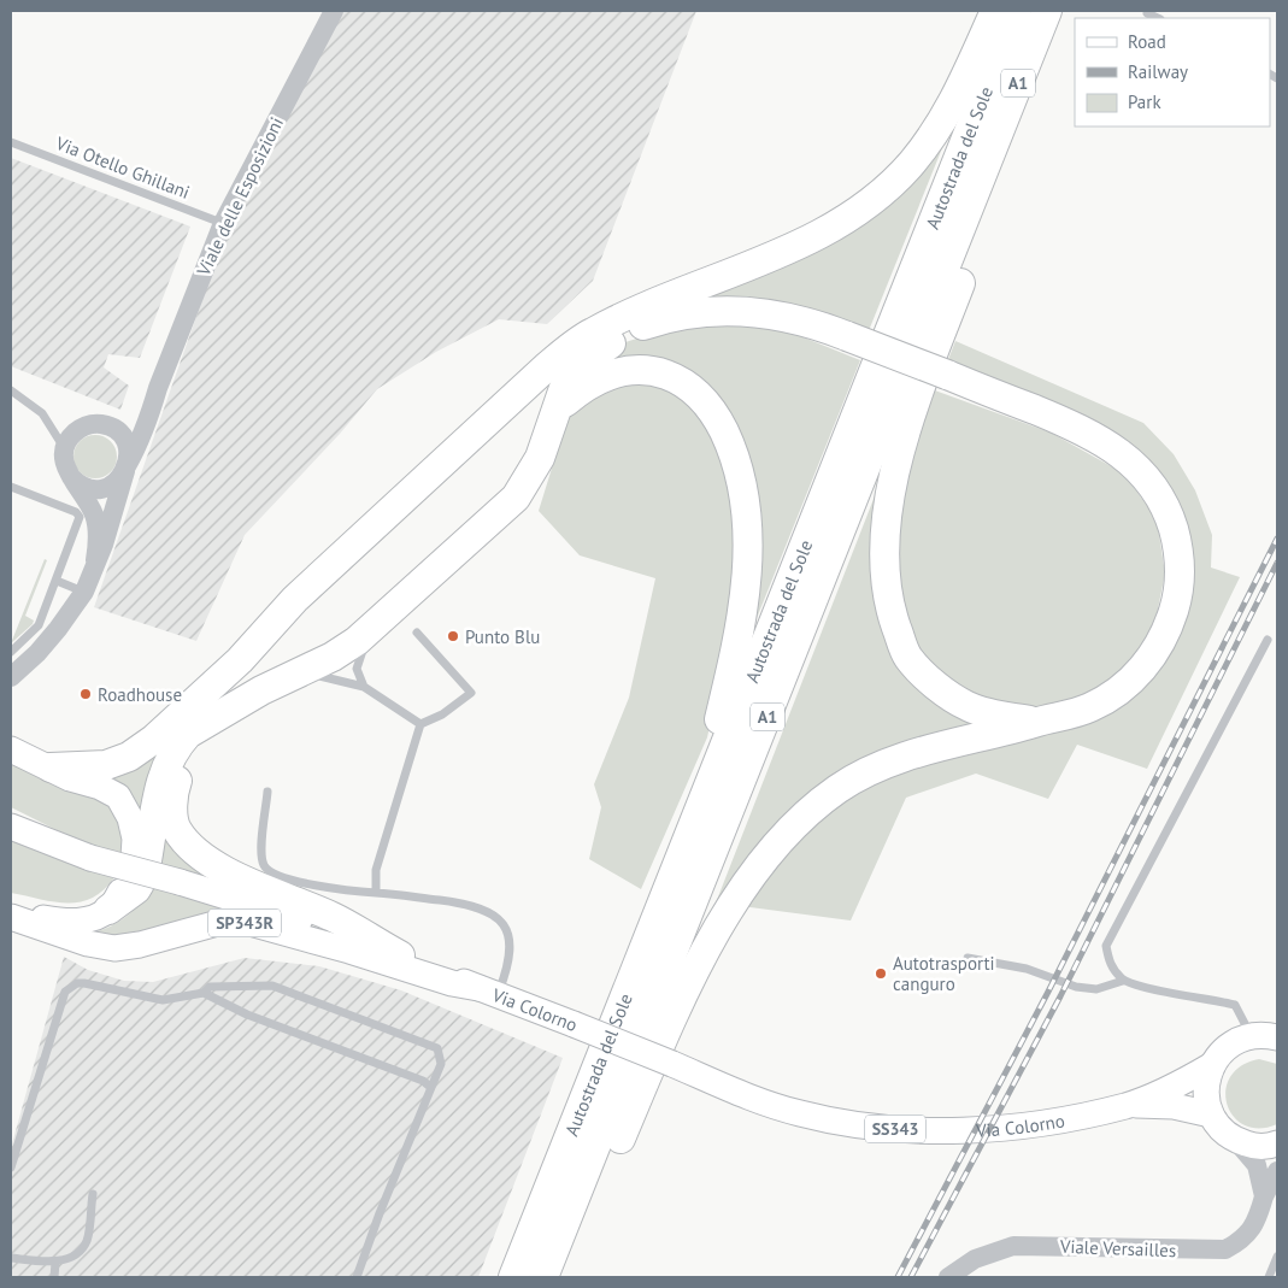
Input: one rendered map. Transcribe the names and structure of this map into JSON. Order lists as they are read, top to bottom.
{
  "streets": {
    "highway": ["A1", "Autostrada del Sole"],
    "main road": ["SP343R", "Via Colorno", "SS343"],
    "street": ["Viale delle Esposizioni", "Viale Versailles"],
    "lane": ["Via Otello Ghillani"]
  },
  "crossings": [
    ["Via Otello Ghillani", "Viale delle Esposizioni"],
    ["SP343R", "Via Colorno"]
  ],
  "places": ["Punto Blu", "Roadhouse", "Autotrasporti canguro"],
  "legend": ["Road", "Railway", "Park"]
}
